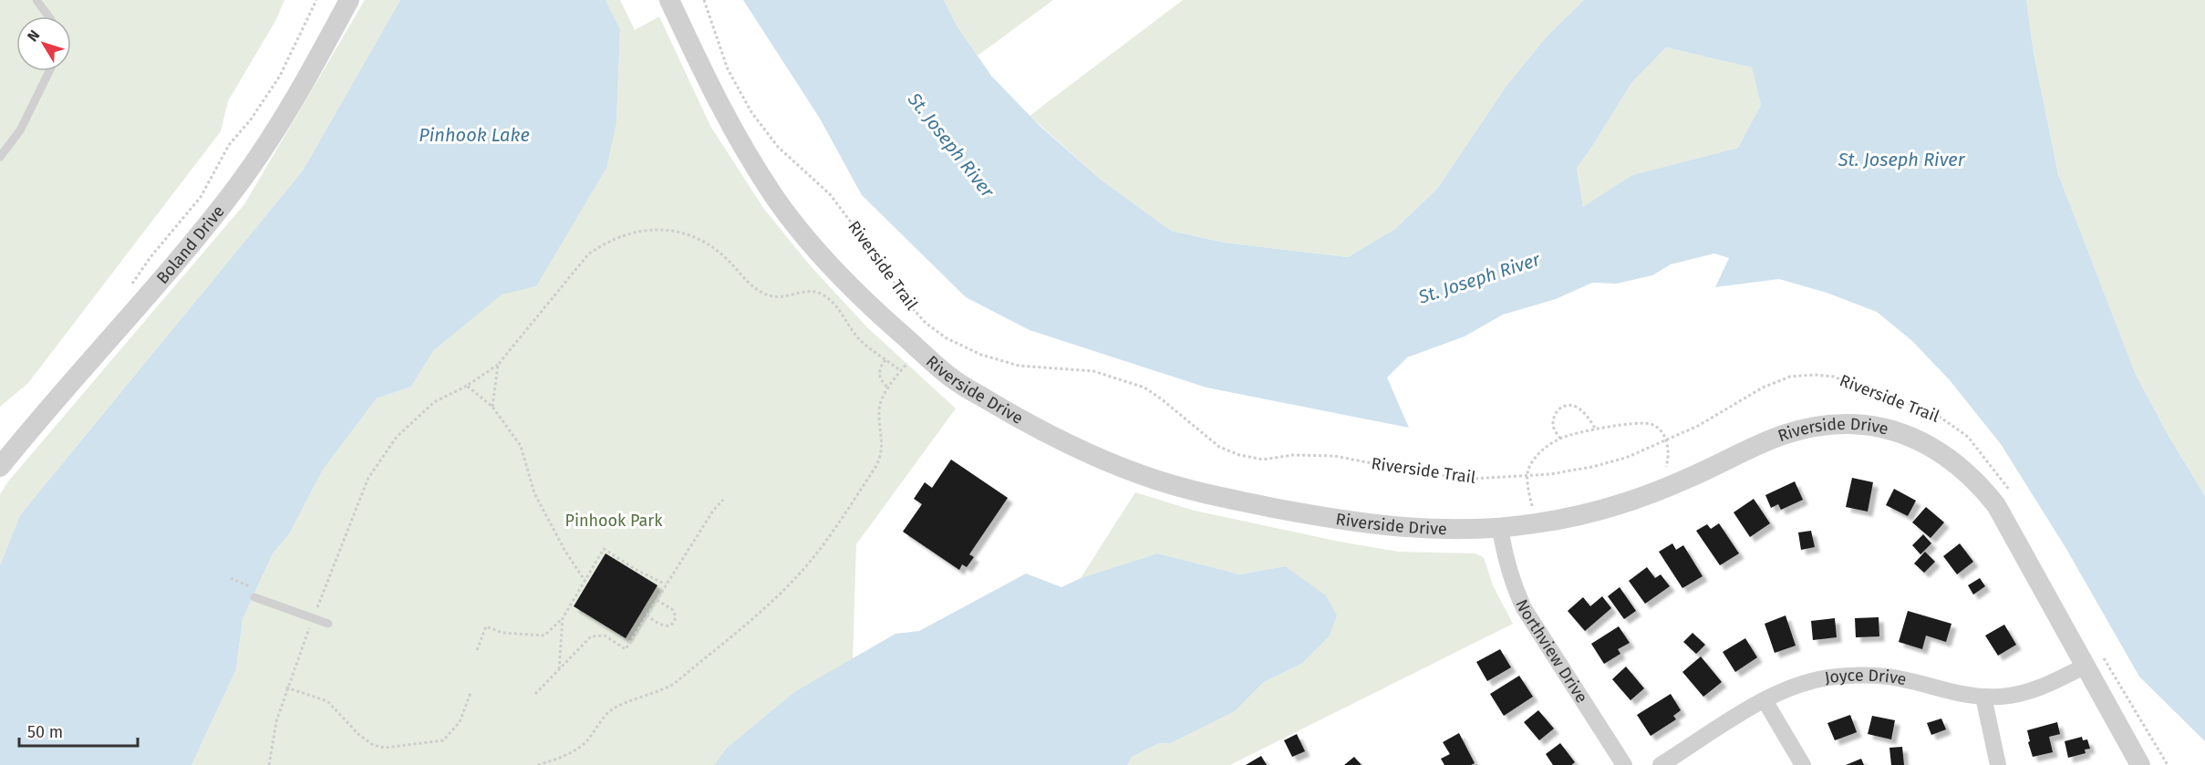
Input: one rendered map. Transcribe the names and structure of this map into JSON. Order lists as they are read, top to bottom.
{
  "streets": {
    "street": [
      "Boland Drive",
      "Riverside Drive",
      "Northview Drive",
      "Joyce Drive"
    ],
    "path": ["Riverside Trail"]
  },
  "crossings": [
    ["Riverside Drive", "Northview Drive"],
    ["Riverside Drive", "Joyce Drive"]
  ],
  "water": ["Pinhook Lake", "St. Joseph River"],
  "parks": ["Pinhook Park"],
  "scale_bar": "50 m",
  "north": "top left"
}
